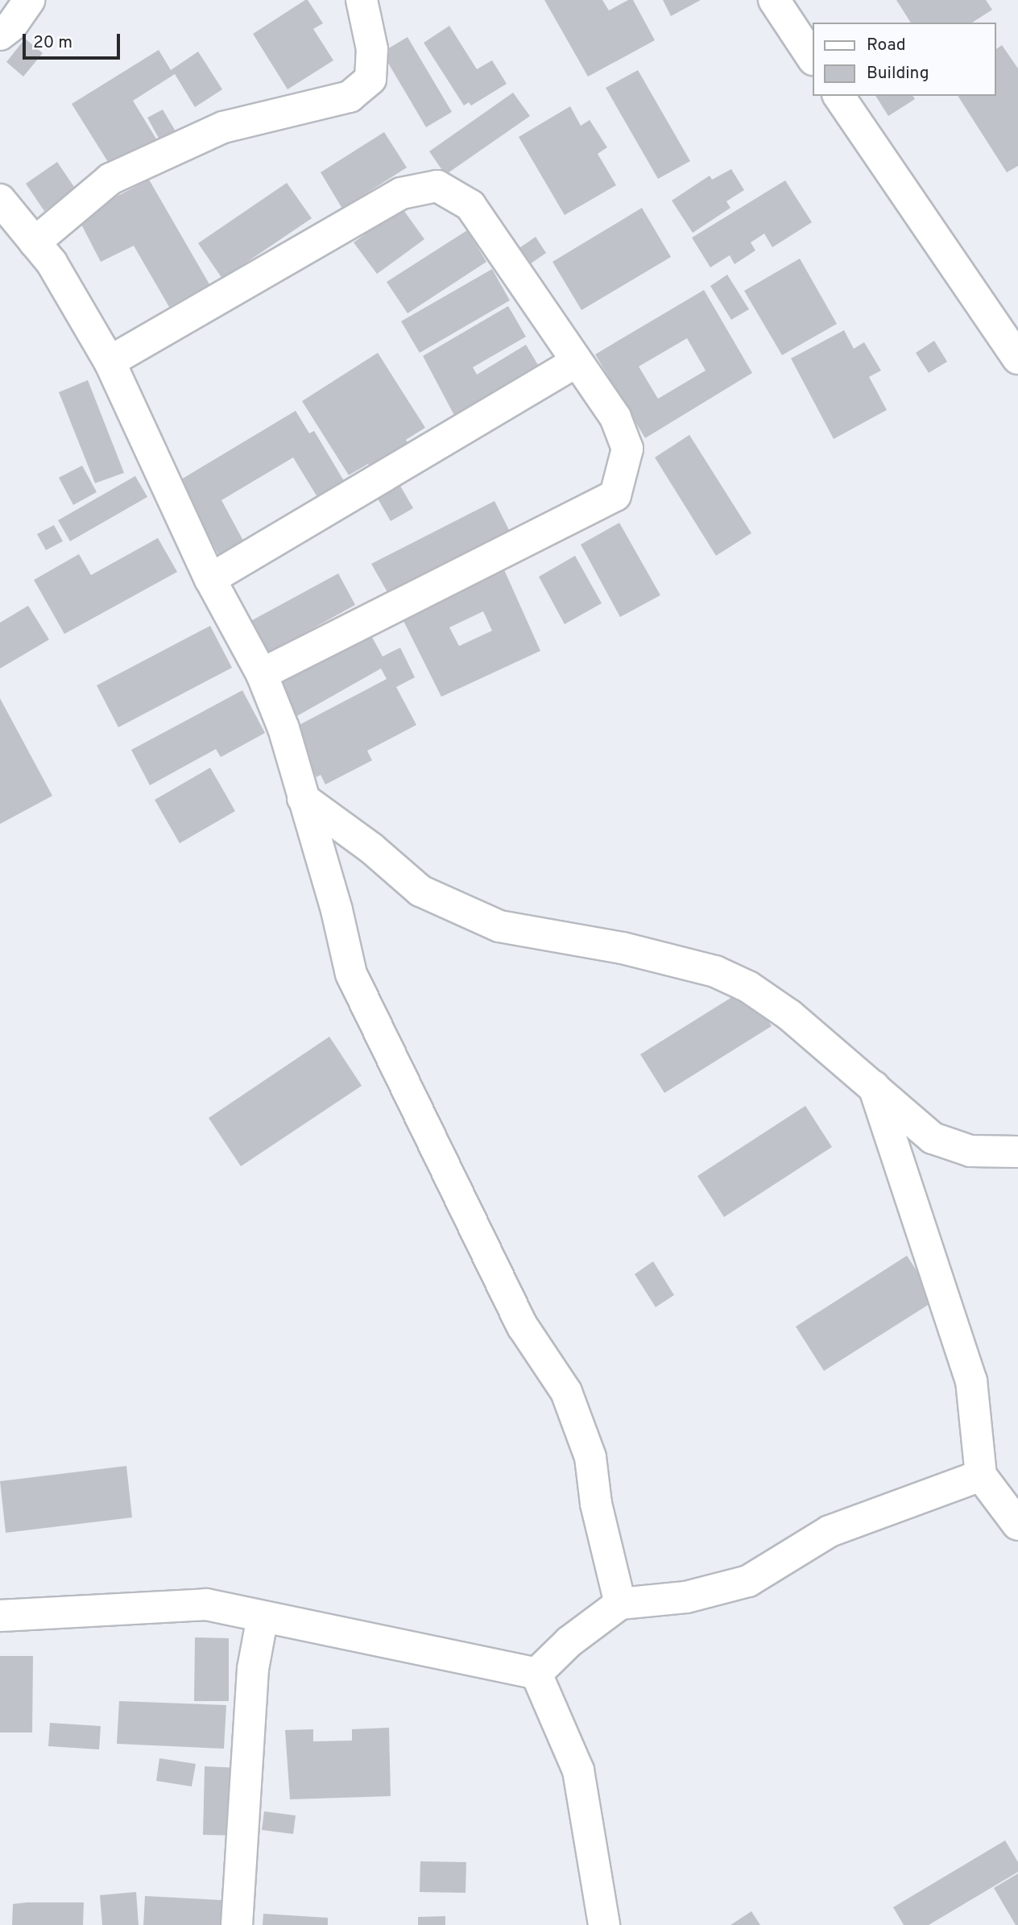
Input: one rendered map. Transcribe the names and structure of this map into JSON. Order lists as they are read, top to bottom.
{
  "legend": ["Road", "Building"],
  "scale_bar": "20 m"
}
